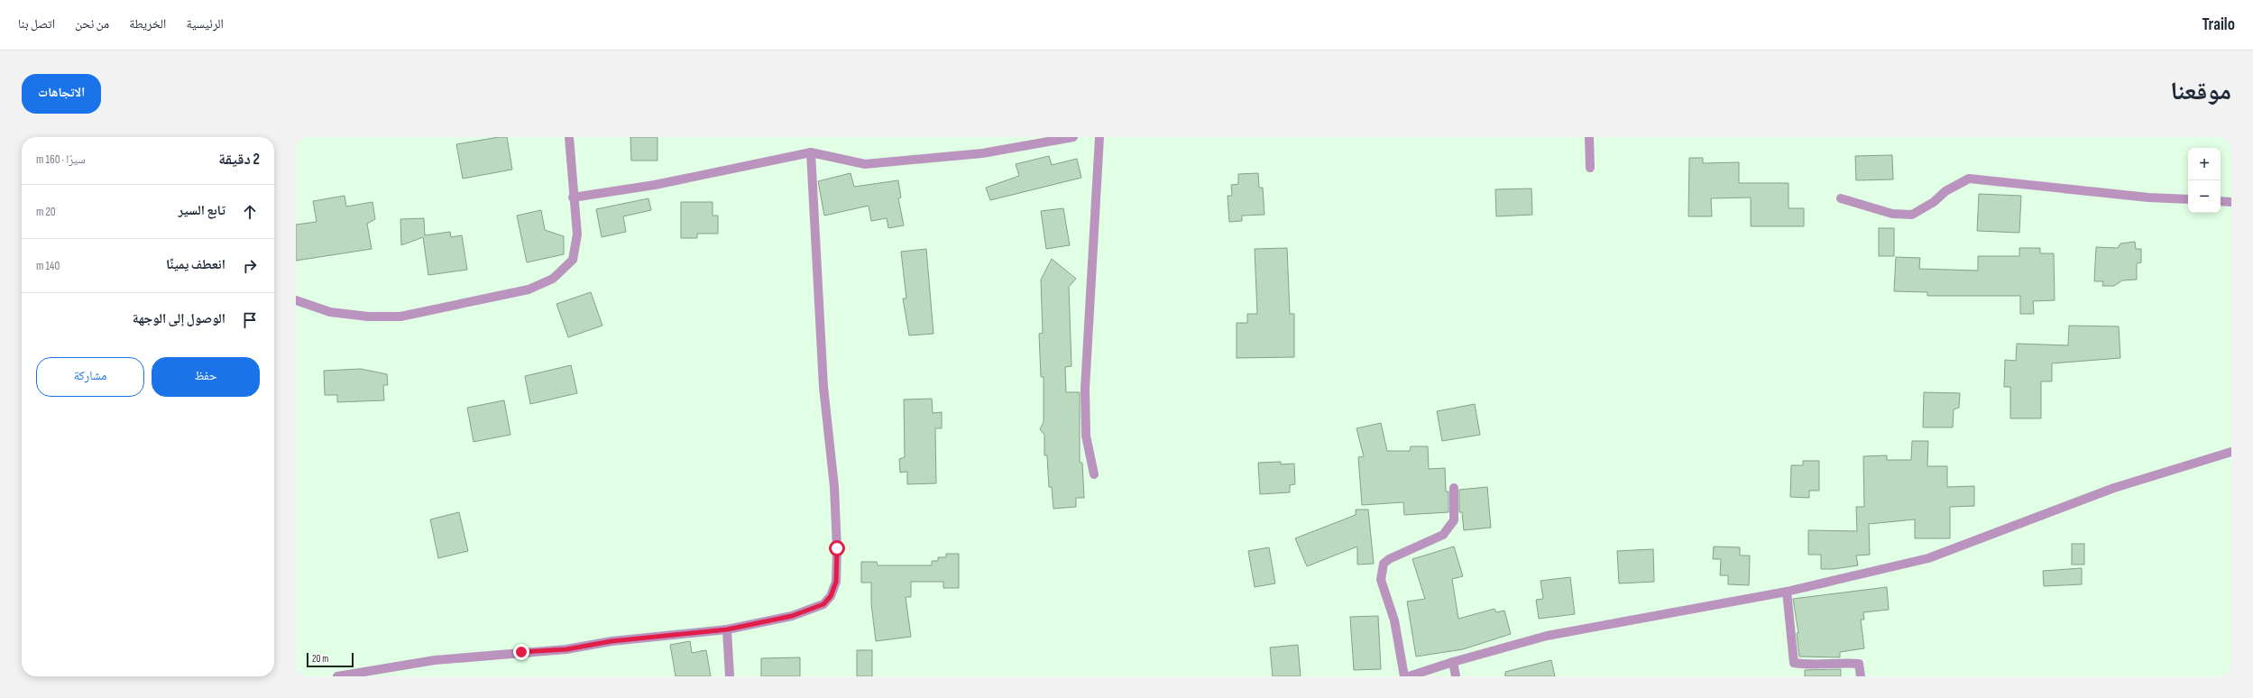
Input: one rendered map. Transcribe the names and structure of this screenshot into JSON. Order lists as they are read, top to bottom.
{
  "scale_bar": "20 m",
  "page": {
    "header": "Trailo",
    "nav": [
      "الرئيسية",
      "الخريطة",
      "من نحن",
      "اتصل بنا"
    ],
    "title": "موقعنا",
    "buttons": [
      "الاتجاهات",
      ["حفظ", "مشاركة"]
    ],
    "heading": ["2 دقيقة", "سيرًا · 160 m"],
    "map_buttons": ["+", "−"],
    "list": [
      ["تابع السير", "20 m"],
      ["انعطف يمينًا", "140 m"],
      "الوصول إلى الوجهة"
    ],
    "scale": "20 m"
  }
}
